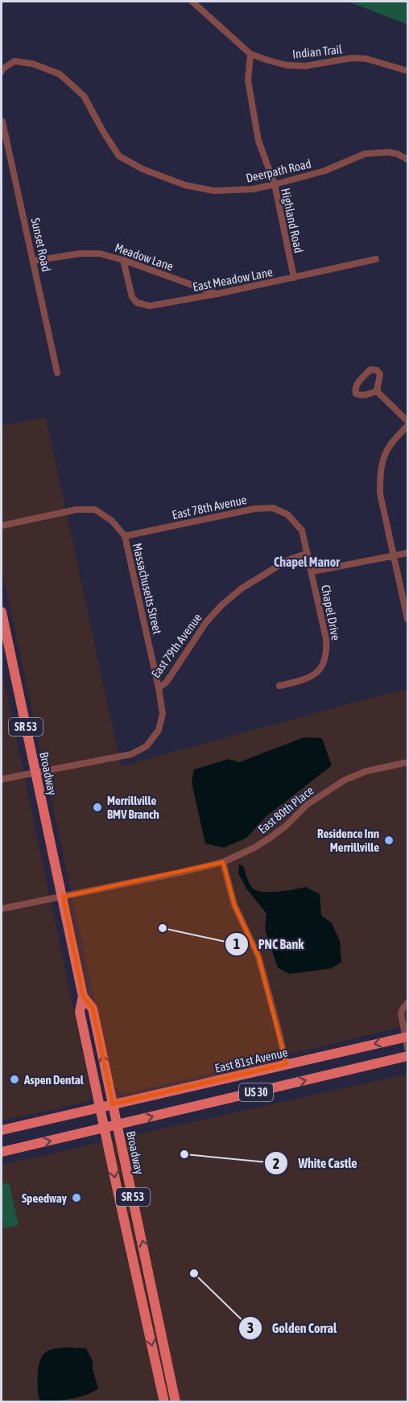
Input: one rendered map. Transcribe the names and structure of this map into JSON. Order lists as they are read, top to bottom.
{
  "streets": {
    "main road": [
      "SR 53",
      "Broadway",
      "East 81st Avenue",
      "US 30"
    ],
    "street": [
      "Indian Trail",
      "Deerpath Road",
      "Highland Road",
      "Sunset Road",
      "Meadow Lane",
      "East Meadow Lane",
      "East 78th Avenue",
      "Massachusetts Street",
      "Chapel Drive",
      "East 79th Avenue",
      "East 80th Place"
    ]
  },
  "crossings": [
    ["Indian Trail", "Highland Road"],
    ["Deerpath Road", "Highland Road"],
    ["Highland Road", "East Meadow Lane"],
    ["Sunset Road", "Meadow Lane"],
    ["Meadow Lane", "East Meadow Lane"],
    ["East 78th Avenue", "Massachusetts Street"],
    ["East 78th Avenue", "Chapel Drive"],
    ["East 78th Avenue", "East 79th Avenue"],
    ["Massachusetts Street", "East 79th Avenue"],
    ["Massachusetts Street", "Broadway"],
    ["Broadway", "East 80th Place"],
    ["Broadway", "East 81st Avenue"],
    ["Broadway", "US 30"],
    ["East 81st Avenue", "US 30"]
  ],
  "districts": ["Chapel Manor"],
  "places": [
    "Merrillville BMV Branch",
    "Residence Inn Merrillville",
    "PNC Bank",
    "Aspen Dental",
    "White Castle",
    "Speedway",
    "Golden Corral"
  ]
}
